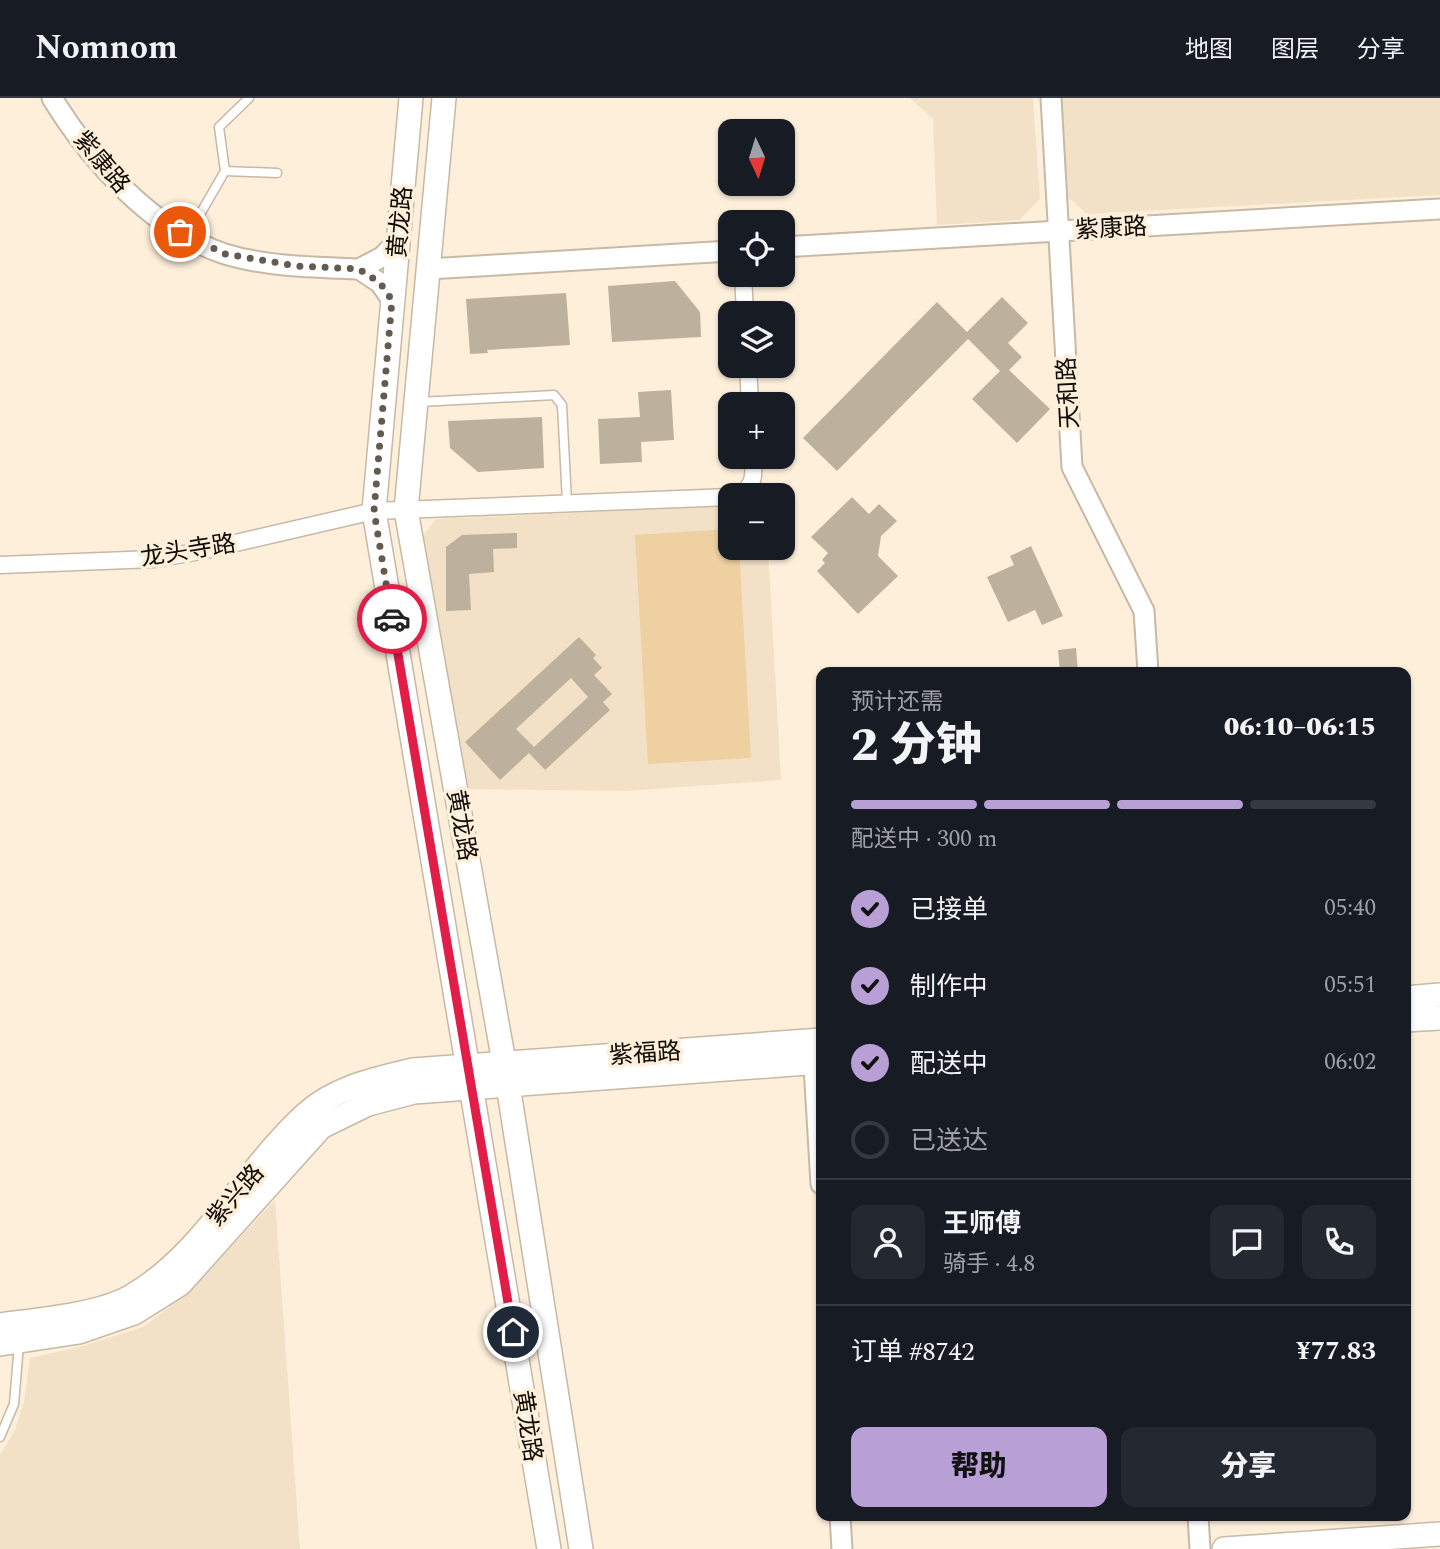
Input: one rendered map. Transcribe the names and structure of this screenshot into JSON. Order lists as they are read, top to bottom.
{
  "streets": {
    "main road": ["黄龙路", "紫福路", "紫兴路"],
    "street": ["紫康路", "天和路", "龙头寺路"]
  },
  "crossings": [
    ["紫康路", "天和路"],
    ["黄龙路", "龙头寺路"],
    ["黄龙路", "紫福路"],
    ["黄龙路", "紫兴路"],
    ["紫福路", "紫兴路"]
  ],
  "north": "bottom",
  "page": {
    "header": "Nomnom",
    "nav": ["地图", "图层", "分享"],
    "map_buttons": ["+", "−"],
    "heading": ["2 分钟", "预计还需", "06:10–06:15"],
    "panel": [
      "王师傅",
      "骑手 · 4.8",
      "订单 #8742",
      "¥77.83"
    ],
    "bar": "配送中 · 300 m",
    "list": [
      ["已接单", "05:40"],
      ["制作中", "05:51"],
      ["配送中", "06:02"],
      "已送达"
    ],
    "buttons": ["帮助", "分享"]
  }
}
